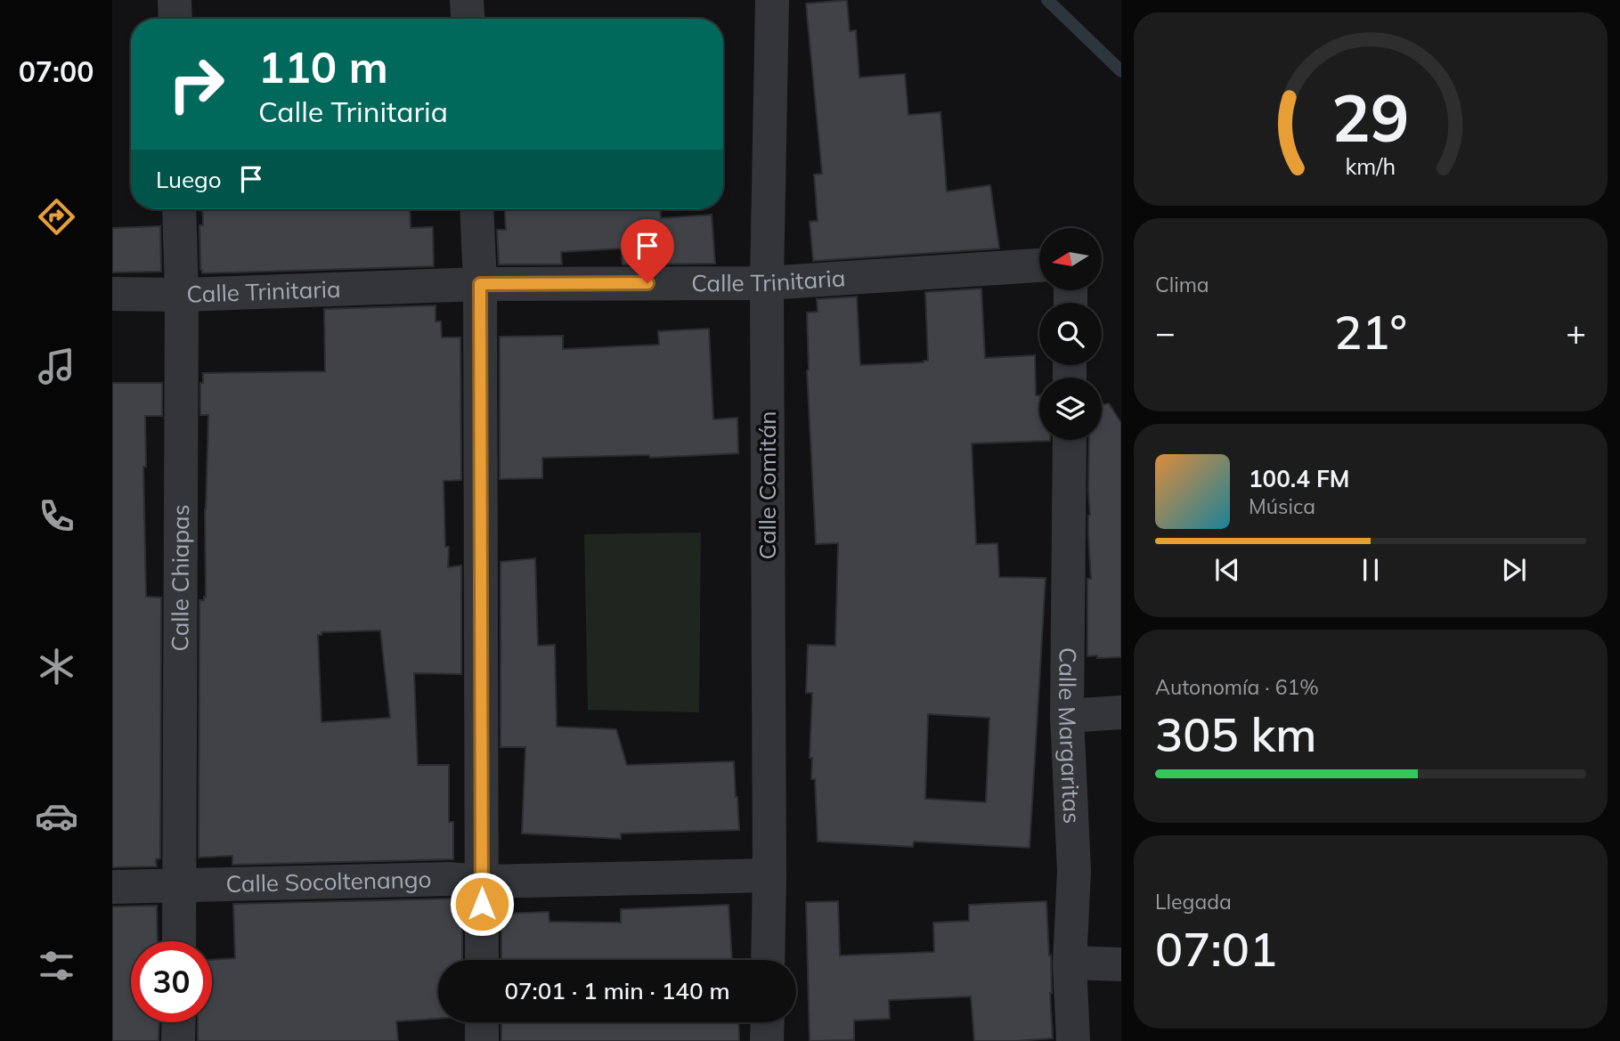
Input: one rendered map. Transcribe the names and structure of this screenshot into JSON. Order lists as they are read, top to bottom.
{
  "streets": {
    "street": [
      "Calle Trinitaria",
      "Calle Comitán",
      "Calle Chiapas",
      "Calle Margaritas",
      "Calle Socoltenango"
    ]
  },
  "crossings": [
    ["Calle Trinitaria", "Calle Comitán"],
    ["Calle Trinitaria", "Calle Chiapas"],
    ["Calle Comitán", "Calle Socoltenango"],
    ["Calle Chiapas", "Calle Socoltenango"]
  ],
  "north": "left",
  "page": {
    "tabs": "07:00",
    "turn": ["110 m", "Calle Trinitaria"],
    "then": "Luego",
    "tile": [
      "Clima",
      ["Autonomía · 61%", "305 km"],
      ["Llegada", "07:01"]
    ],
    "heat": ["−", "21°", "+"],
    "song": ["100.4 FM", "Música"],
    "limit": "30",
    "trip": "07:01 · 1 min · 140 m",
    "gauge": ["29", "km/h"]
  }
}
